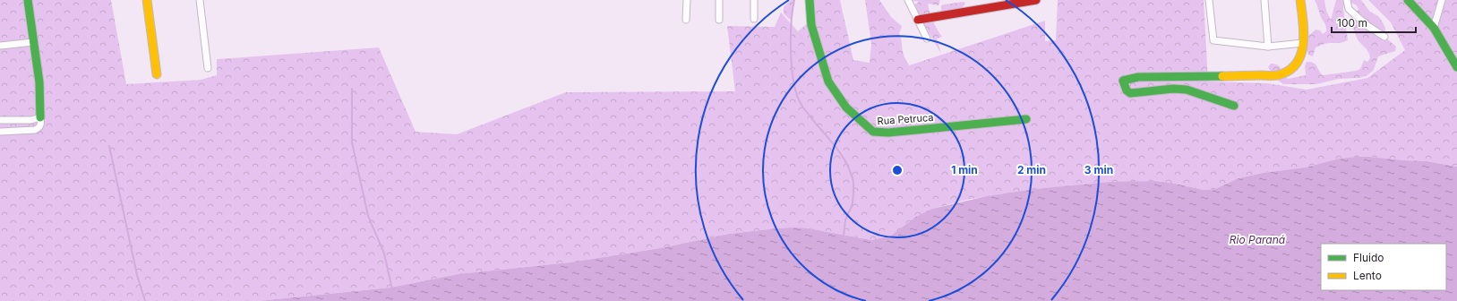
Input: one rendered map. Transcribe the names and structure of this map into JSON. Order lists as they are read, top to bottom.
{
  "streets": {
    "street": ["Rua Petruca"]
  },
  "water": ["Rio Paraná"],
  "legend": ["Fluido", "Lento"],
  "scale_bar": "100 m",
  "rings": ["1 min", "2 min", "3 min"]
}
